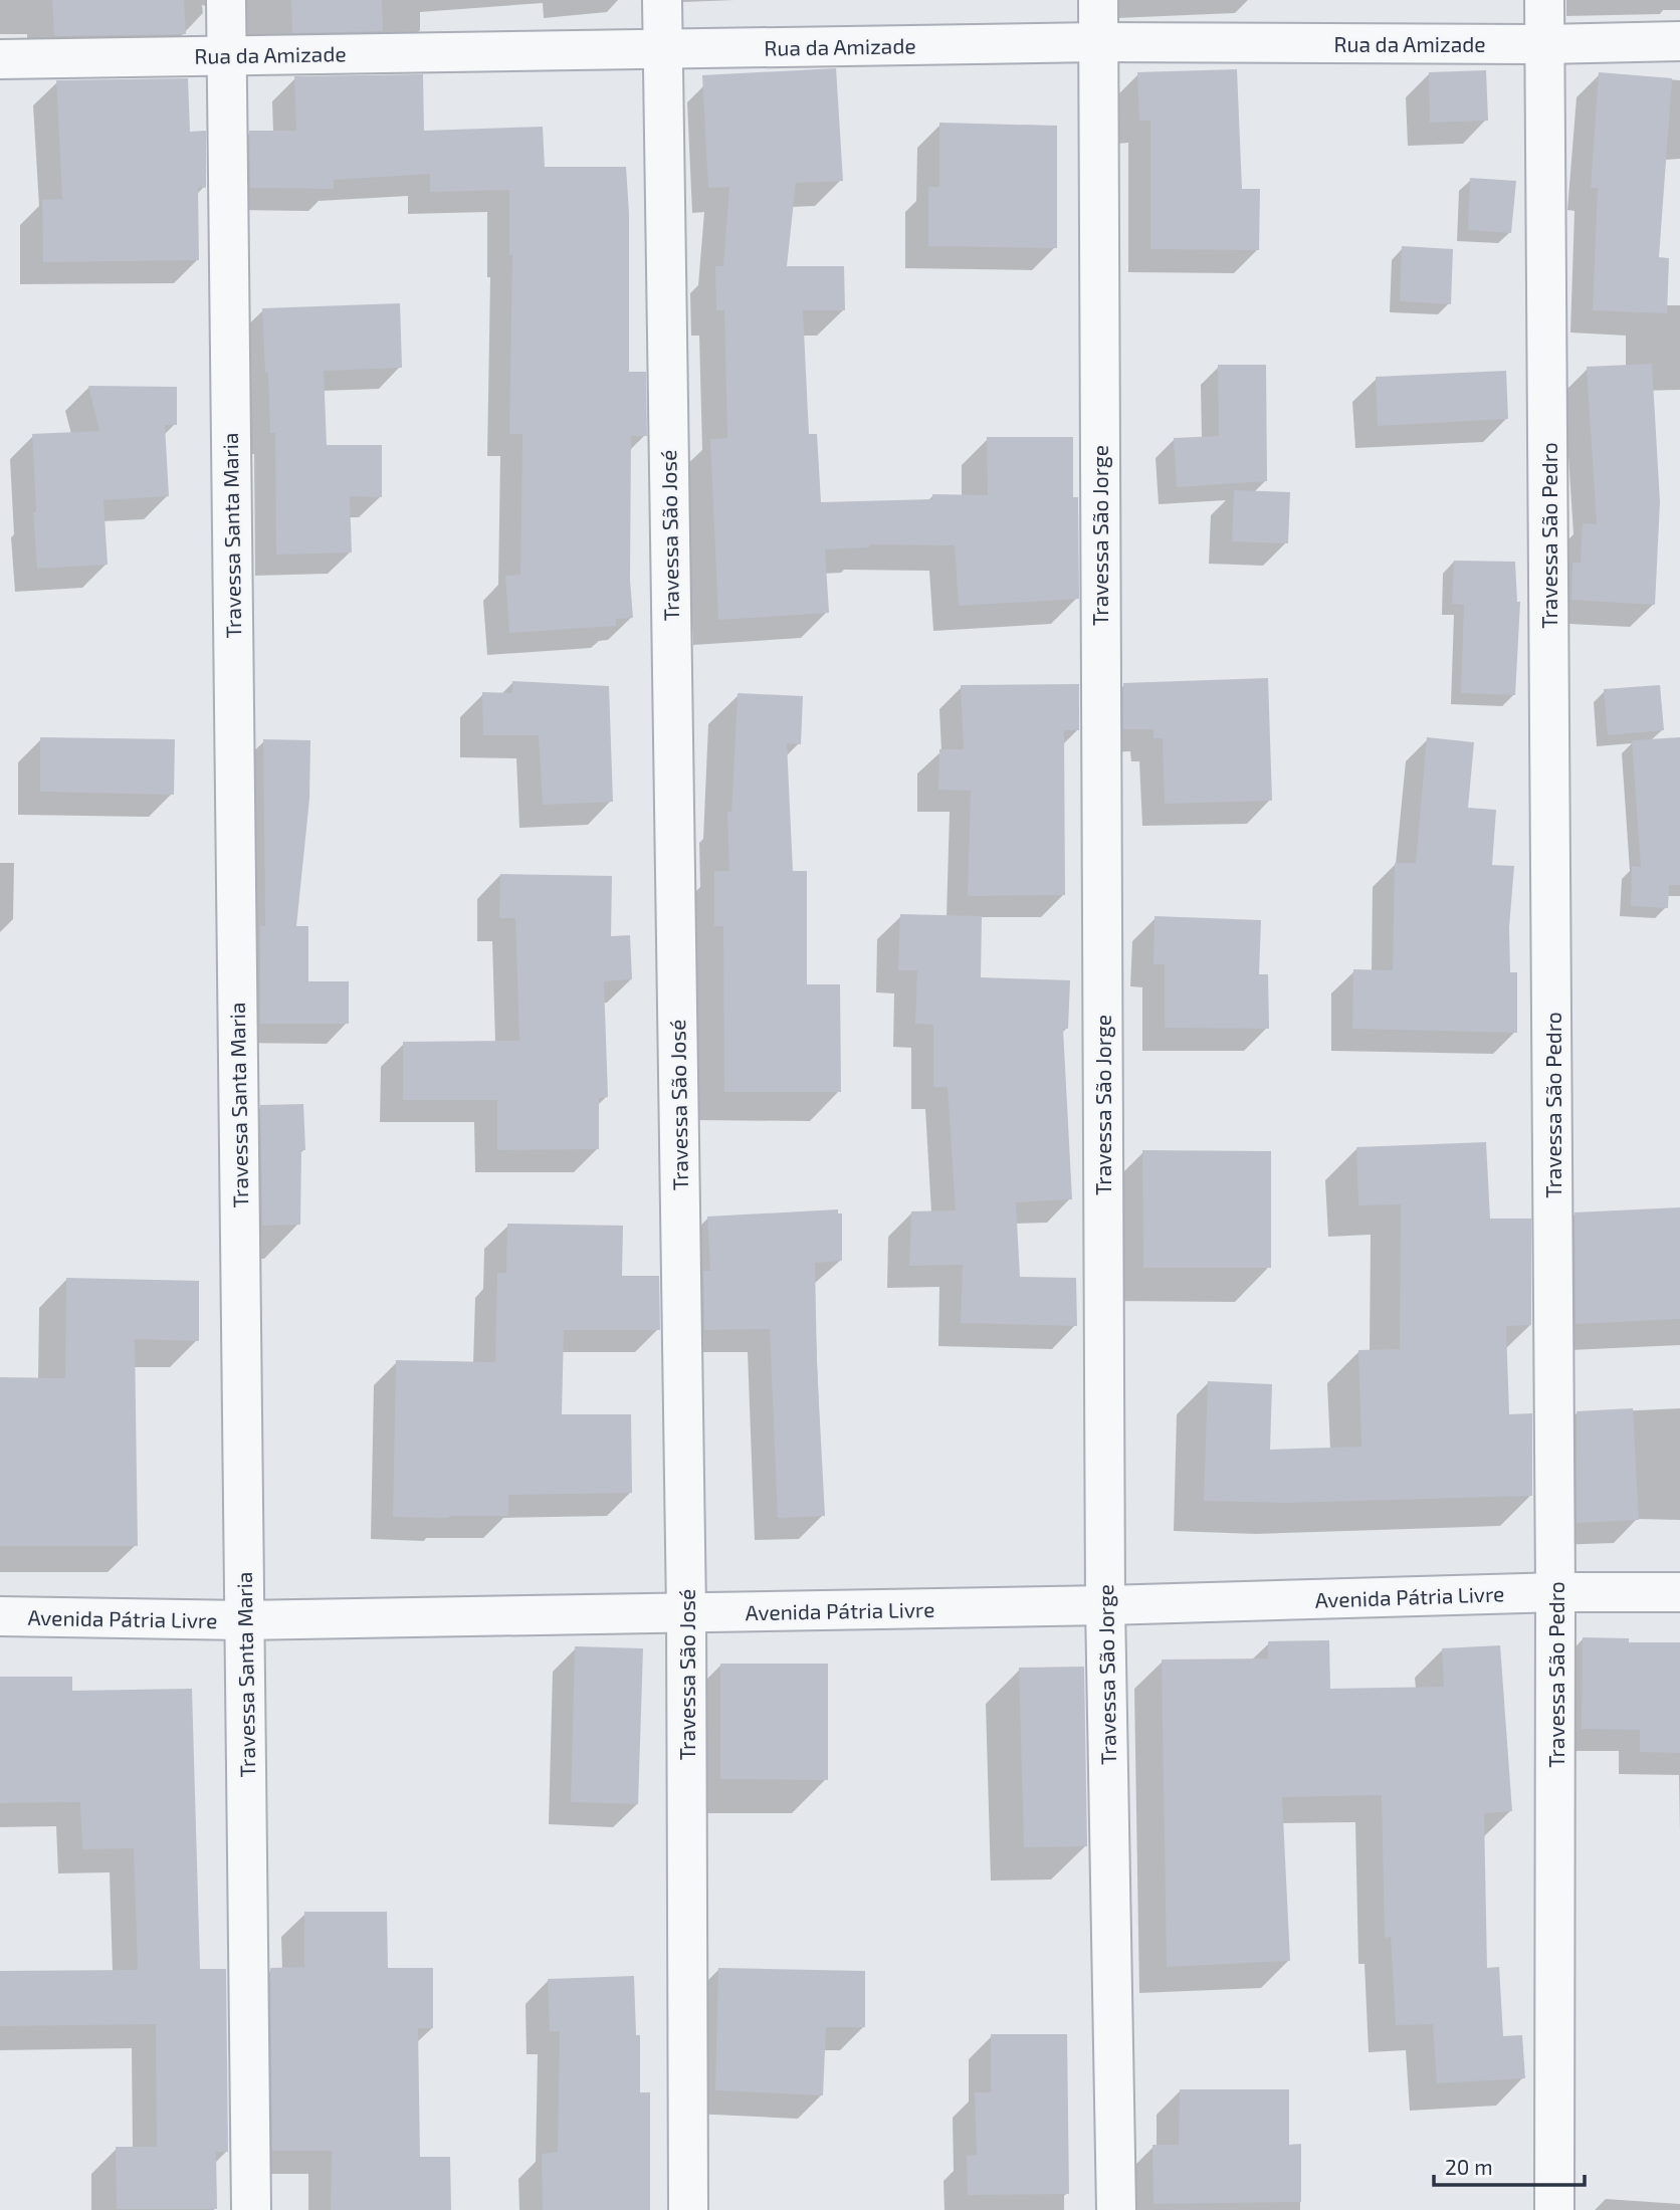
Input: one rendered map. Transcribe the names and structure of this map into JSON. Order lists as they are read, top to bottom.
{
  "streets": {
    "street": [
      "Rua da Amizade",
      "Travessa Santa Maria",
      "Travessa São José",
      "Travessa São Jorge",
      "Travessa São Pedro",
      "Avenida Pátria Livre"
    ]
  },
  "crossings": [
    ["Rua da Amizade", "Travessa Santa Maria"],
    ["Rua da Amizade", "Travessa São José"],
    ["Rua da Amizade", "Travessa São Jorge"],
    ["Rua da Amizade", "Travessa São Pedro"],
    ["Travessa Santa Maria", "Avenida Pátria Livre"],
    ["Travessa São José", "Avenida Pátria Livre"],
    ["Travessa São Jorge", "Avenida Pátria Livre"],
    ["Travessa São Pedro", "Avenida Pátria Livre"]
  ],
  "scale_bar": "20 m"
}
